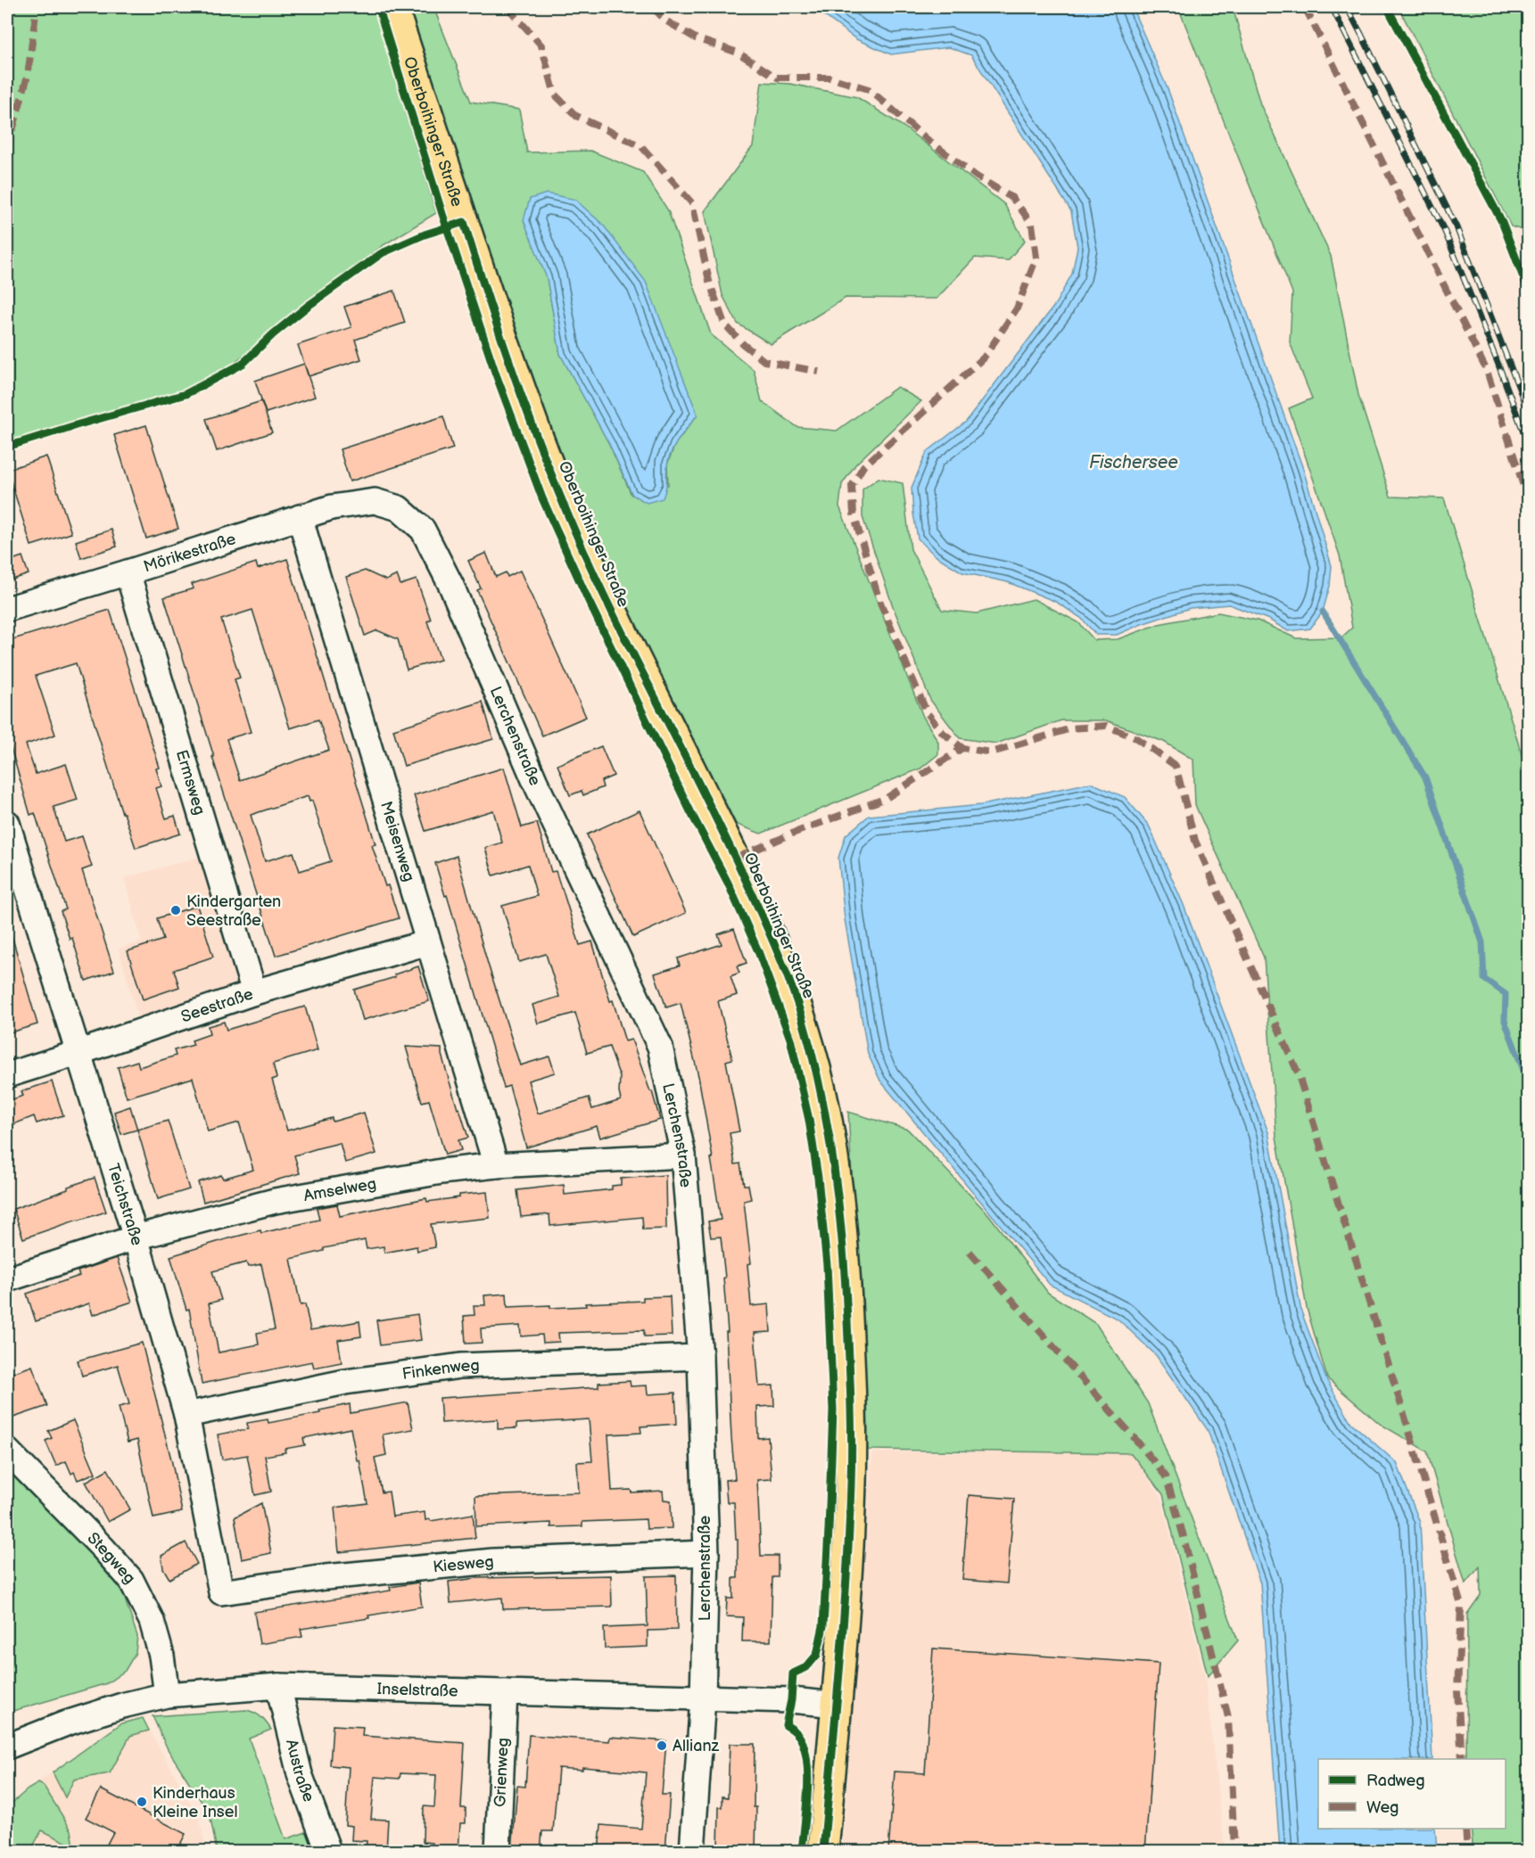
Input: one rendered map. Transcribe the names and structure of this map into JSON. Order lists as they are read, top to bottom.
{
  "streets": {
    "main road": ["Oberboihinger Straße"],
    "street": [
      "Mörikestraße",
      "Lerchenstraße",
      "Ermsweg",
      "Meisenweg",
      "Seestraße",
      "Amselweg",
      "Teichstraße",
      "Finkenweg",
      "Stegweg",
      "Kiesweg",
      "Inselstraße",
      "Austraße",
      "Grienweg"
    ]
  },
  "crossings": [
    ["Oberboihinger Straße", "Inselstraße"],
    ["Mörikestraße", "Lerchenstraße"],
    ["Mörikestraße", "Ermsweg"],
    ["Mörikestraße", "Meisenweg"],
    ["Lerchenstraße", "Amselweg"],
    ["Lerchenstraße", "Finkenweg"],
    ["Lerchenstraße", "Kiesweg"],
    ["Lerchenstraße", "Inselstraße"],
    ["Ermsweg", "Seestraße"],
    ["Meisenweg", "Seestraße"],
    ["Meisenweg", "Amselweg"],
    ["Seestraße", "Teichstraße"],
    ["Amselweg", "Teichstraße"],
    ["Teichstraße", "Finkenweg"],
    ["Teichstraße", "Kiesweg"],
    ["Stegweg", "Inselstraße"],
    ["Inselstraße", "Austraße"],
    ["Inselstraße", "Grienweg"]
  ],
  "water": ["Fischersee"],
  "places": ["Kindergarten Seestraße", "Allianz", "Kinderhaus Kleine Insel"],
  "legend": ["Radweg", "Weg"]
}
